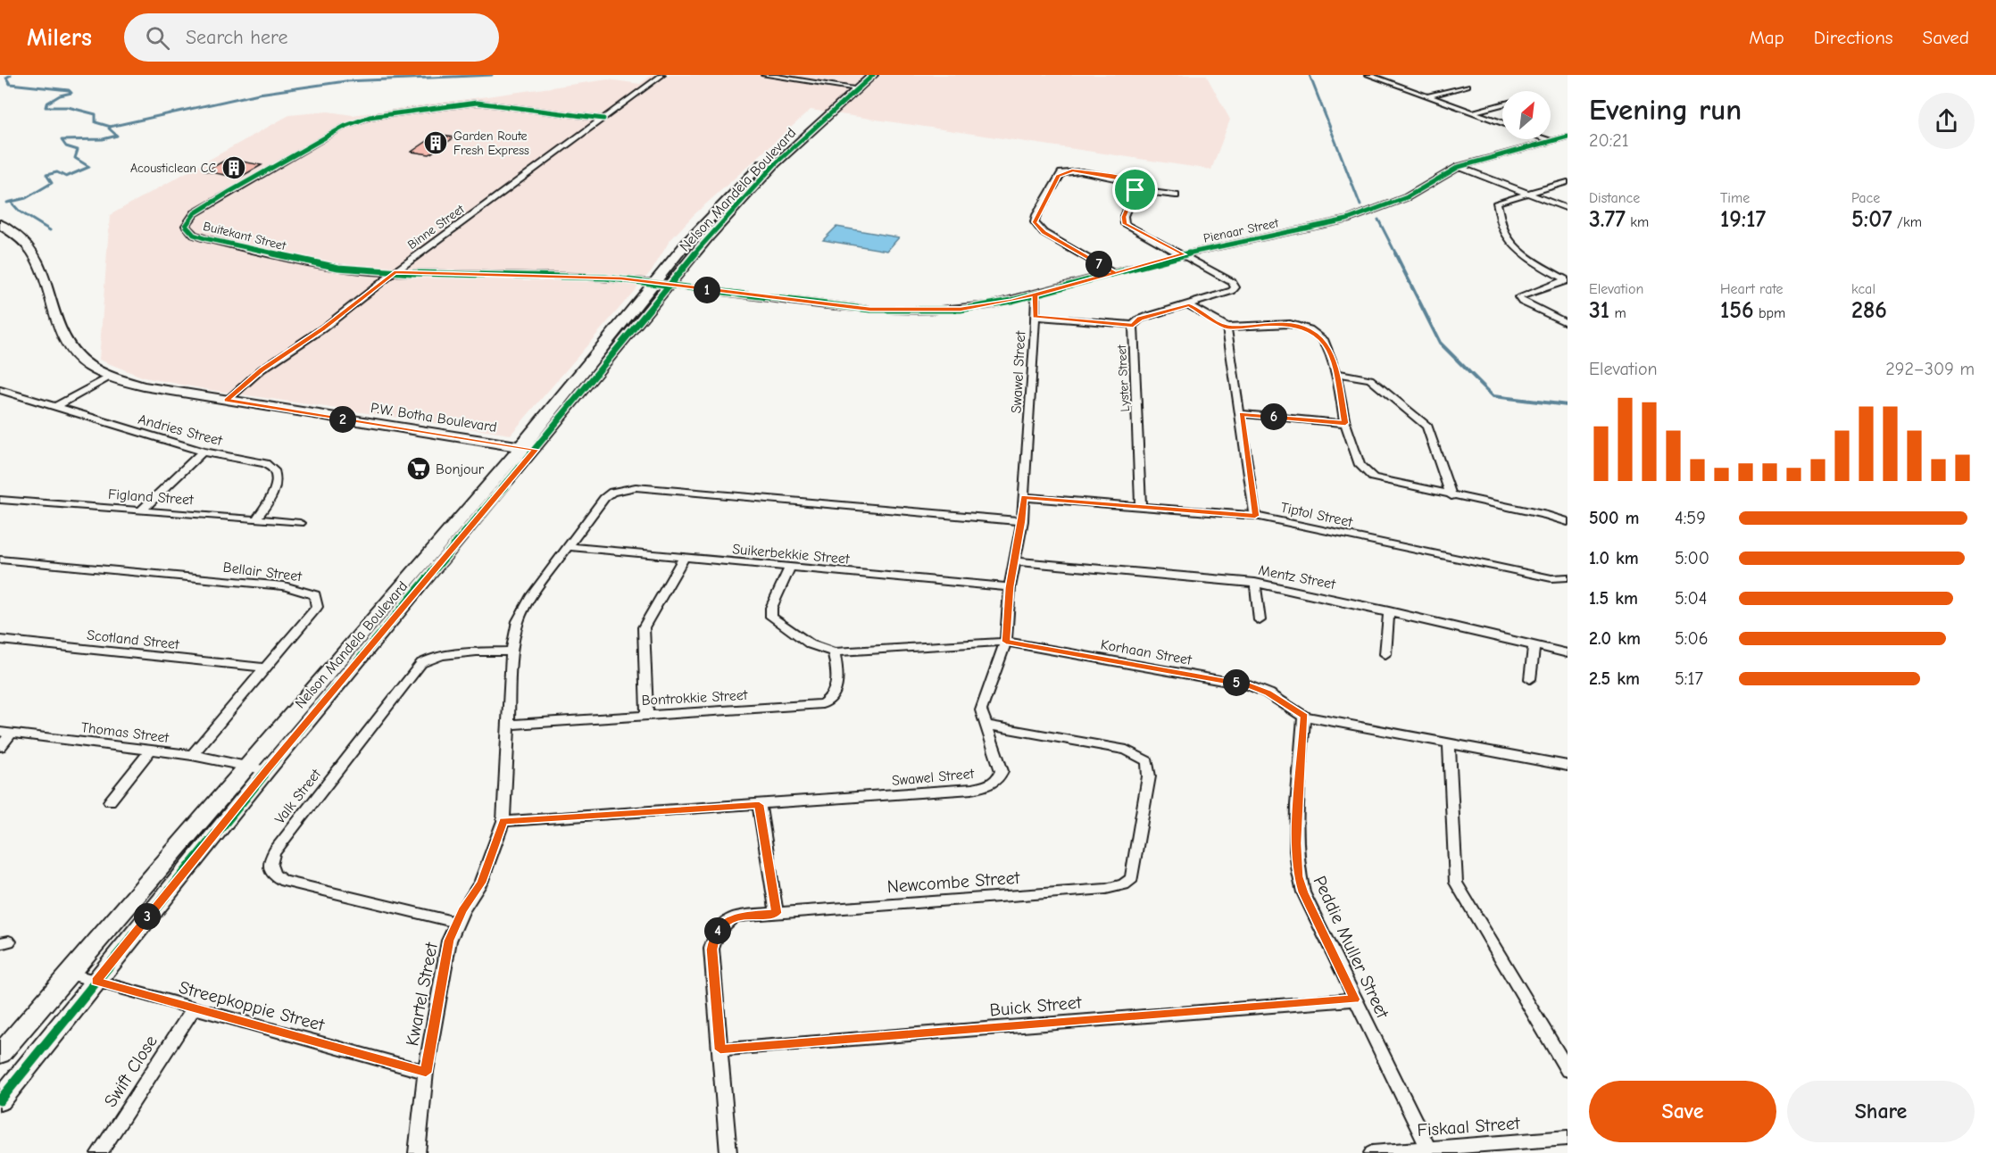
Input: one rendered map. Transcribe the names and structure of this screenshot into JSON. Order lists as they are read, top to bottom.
{
  "streets": {
    "street": [
      "Nelson Mandela Boulevard",
      "Binne Street",
      "Pienaar Street",
      "Buitekant Street",
      "Swawel Street",
      "Lyster Street",
      "P.W. Botha Boulevard",
      "Andries Street",
      "Figland Street",
      "Tiptol Street",
      "Suikerbekkie Street",
      "Bellair Street",
      "Mentz Street",
      "Scotland Street",
      "Korhaan Street",
      "Bontrokkie Street",
      "Thomas Street",
      "Valk Street",
      "Newcombe Street",
      "Peddie Muller Street",
      "Kwartel Street",
      "Streepkoppie Street",
      "Buick Street",
      "Swift Close",
      "Fiskaal Street"
    ]
  },
  "crossings": [
    ["Nelson Mandela Boulevard", "Pienaar Street"],
    ["Nelson Mandela Boulevard", "Buitekant Street"],
    ["Nelson Mandela Boulevard", "P.W. Botha Boulevard"],
    ["Nelson Mandela Boulevard", "Thomas Street"],
    ["Nelson Mandela Boulevard", "Streepkoppie Street"],
    ["Binne Street", "Buitekant Street"],
    ["Binne Street", "P.W. Botha Boulevard"],
    ["Pienaar Street", "Swawel Street"],
    ["Pienaar Street", "Lyster Street"],
    ["Swawel Street", "Tiptol Street"],
    ["Swawel Street", "Suikerbekkie Street"],
    ["Swawel Street", "Mentz Street"],
    ["Swawel Street", "Korhaan Street"],
    ["Swawel Street", "Newcombe Street"],
    ["Swawel Street", "Kwartel Street"],
    ["Lyster Street", "Tiptol Street"],
    ["Andries Street", "Figland Street"],
    ["Suikerbekkie Street", "Korhaan Street"],
    ["Suikerbekkie Street", "Kwartel Street"],
    ["Bellair Street", "Scotland Street"],
    ["Bellair Street", "Thomas Street"],
    ["Korhaan Street", "Bontrokkie Street"],
    ["Korhaan Street", "Peddie Muller Street"],
    ["Bontrokkie Street", "Kwartel Street"],
    ["Valk Street", "Kwartel Street"],
    ["Newcombe Street", "Buick Street"],
    ["Peddie Muller Street", "Buick Street"],
    ["Peddie Muller Street", "Fiskaal Street"],
    ["Kwartel Street", "Streepkoppie Street"],
    ["Streepkoppie Street", "Swift Close"]
  ],
  "places": {
    "building": ["Garden Route Fresh Express", "Acousticlean CC"],
    "supermarket": ["Bonjour"]
  },
  "north": "top right",
  "page": {
    "header": "Milers",
    "search": "Search here",
    "nav": ["Map", "Directions", "Saved"],
    "heading": ["Evening run", "20:21"],
    "stats": [
      ["Distance", "3.77 km"],
      ["Time", "19:17"],
      ["Pace", "5:07 /km"],
      ["Elevation", "31 m"],
      ["Heart rate", "156 bpm"],
      ["kcal", "286"]
    ],
    "pins": [
      "7",
      "1",
      "6",
      "2",
      "5",
      "3",
      "4"
    ],
    "chart": ["Elevation", "292–309 m"],
    "list": [
      {
        "name": "500 m",
        "note": "4:59"
      },
      {
        "name": "1.0 km",
        "note": "5:00"
      },
      {
        "name": "1.5 km",
        "note": "5:04"
      },
      {
        "name": "2.0 km",
        "note": "5:06"
      },
      {
        "name": "2.5 km",
        "note": "5:17"
      }
    ],
    "buttons": ["Save", "Share"]
  }
}
